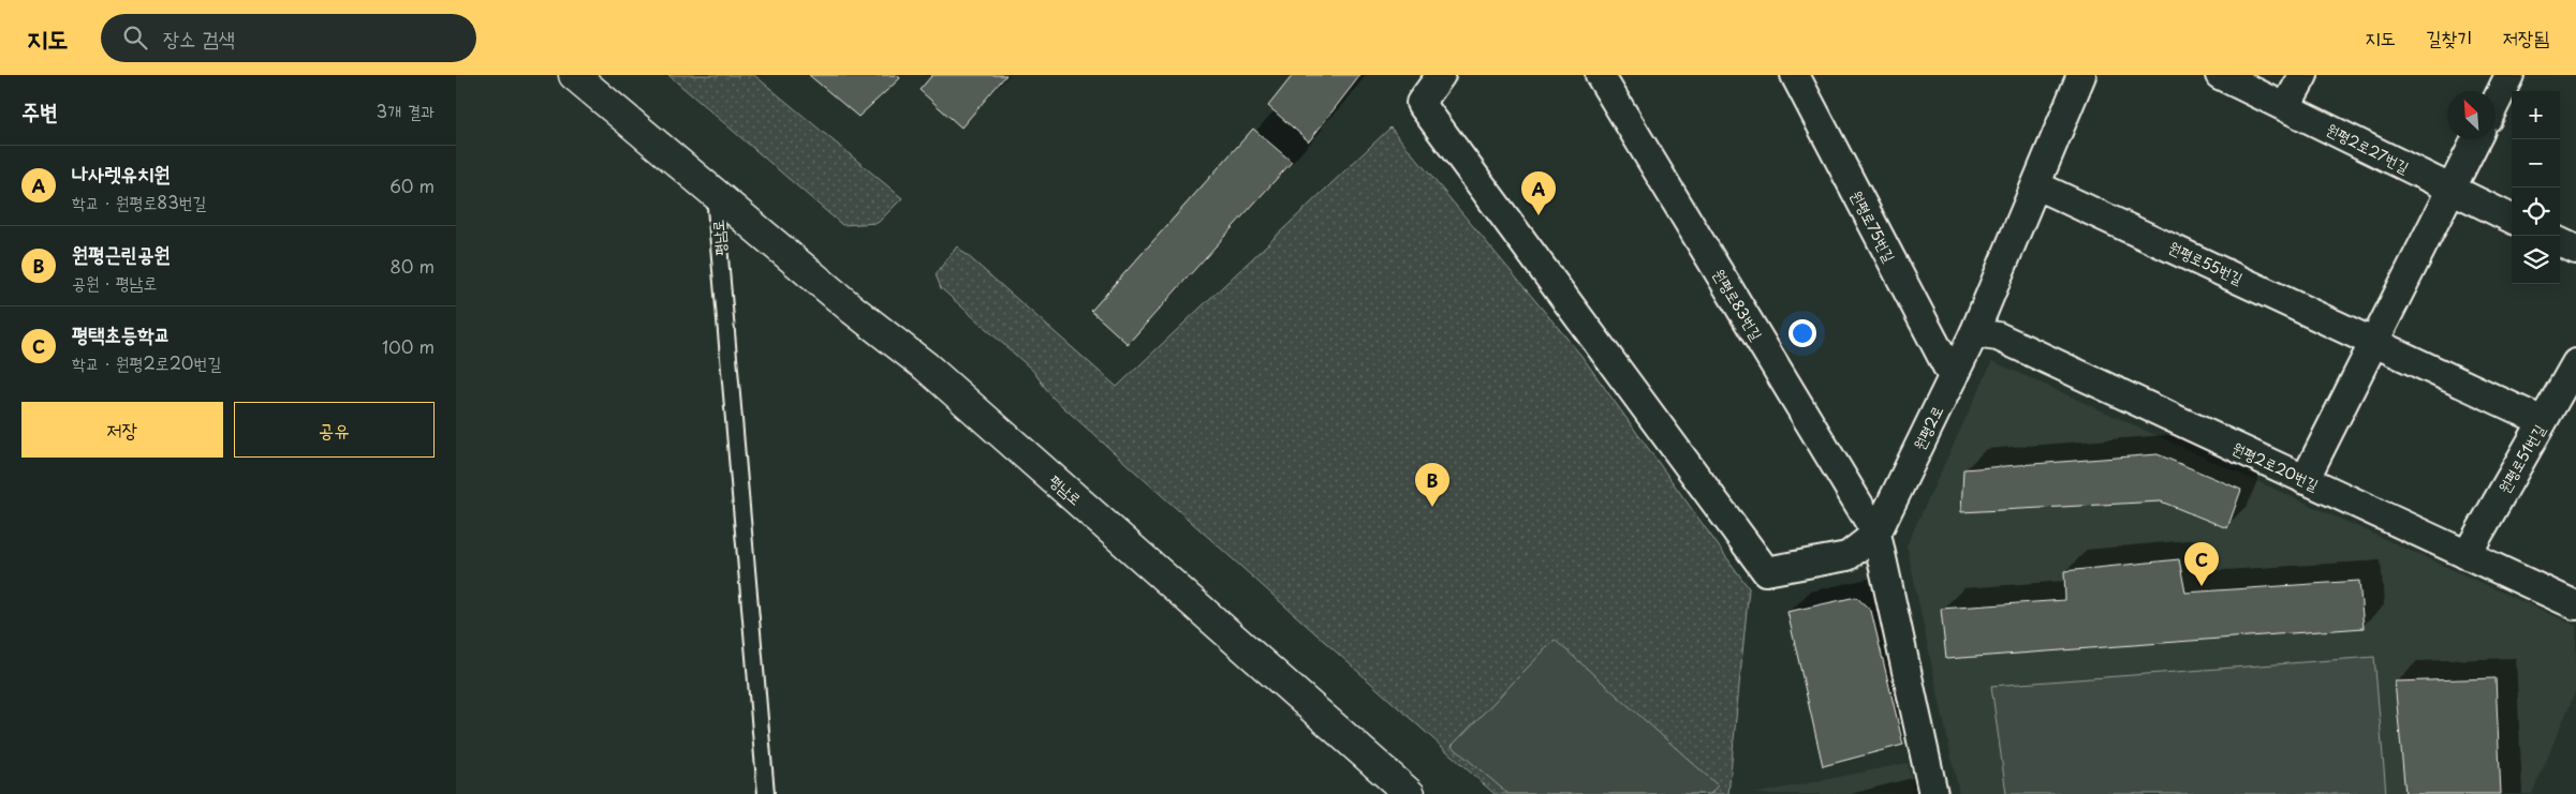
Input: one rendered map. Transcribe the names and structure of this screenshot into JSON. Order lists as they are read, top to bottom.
{
  "streets": {
    "street": [
      "원평2로27번길",
      "원평로75번길",
      "평남로",
      "원평로55번길",
      "원평로83번길",
      "원평2로",
      "원평로51번길",
      "원평2로20번길"
    ]
  },
  "crossings": [
    ["원평로75번길", "원평2로"],
    ["원평로55번길", "원평2로"],
    ["원평로55번길", "원평로51번길"],
    ["원평로83번길", "원평2로"],
    ["원평2로", "원평2로20번길"],
    ["원평로51번길", "원평2로20번길"]
  ],
  "north": "top left",
  "page": {
    "header": "지도",
    "search": "장소 검색",
    "nav": ["지도", "길찾기", "저장됨"],
    "heading": ["주변", "3개 결과"],
    "map_buttons": ["+", "−"],
    "list": [
      {
        "mark": "A",
        "name": "나사렛유치원",
        "note": "학교 · 원평로83번길",
        "value": "60 m"
      },
      {
        "mark": "B",
        "name": "원평근린공원",
        "note": "공원 · 평남로",
        "value": "80 m"
      },
      {
        "mark": "C",
        "name": "평택초등학교",
        "note": "학교 · 원평2로20번길",
        "value": "100 m"
      }
    ],
    "pins": ["A", "B", "C"],
    "buttons": ["저장", "공유"]
  }
}
